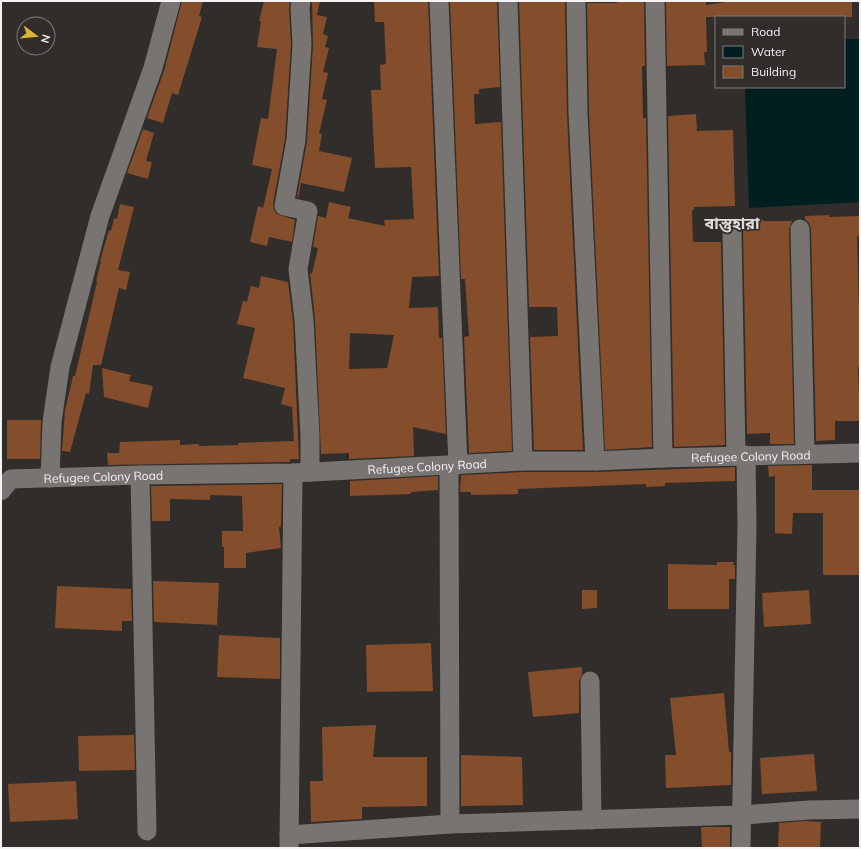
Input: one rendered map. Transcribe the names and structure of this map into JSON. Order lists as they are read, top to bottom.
{
  "streets": {
    "street": ["Refugee Colony Road"]
  },
  "districts": ["বাস্তুহারা"],
  "legend": ["Road", "Water", "Building"],
  "north": "right"
}
